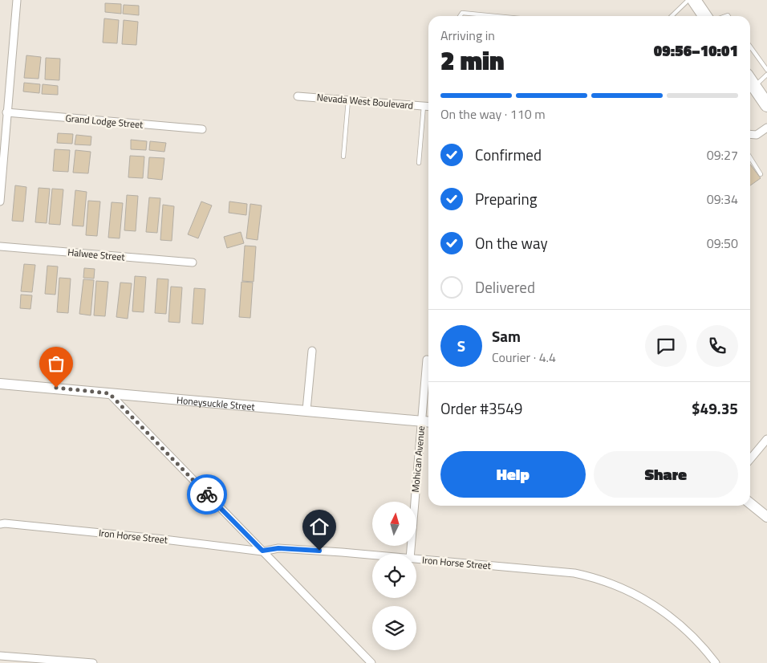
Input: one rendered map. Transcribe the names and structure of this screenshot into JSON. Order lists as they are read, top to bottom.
{
  "streets": {
    "street": [
      "Nevada West Boulevard",
      "Grand Lodge Street",
      "Halwee Street",
      "Honeysuckle Street",
      "Mohican Avenue",
      "Iron Horse Street"
    ]
  },
  "crossings": [
    ["Honeysuckle Street", "Mohican Avenue"]
  ],
  "north": "top",
  "page": {
    "heading": ["2 min", "Arriving in", "09:56–10:01"],
    "panel": [
      "Sam",
      "Courier · 4.4",
      "Order #3549",
      "$49.35"
    ],
    "bar": "On the way · 110 m",
    "list": [
      ["Confirmed", "09:27"],
      ["Preparing", "09:34"],
      ["On the way", "09:50"],
      "Delivered"
    ],
    "round": "S",
    "buttons": ["Help", "Share"]
  }
}
